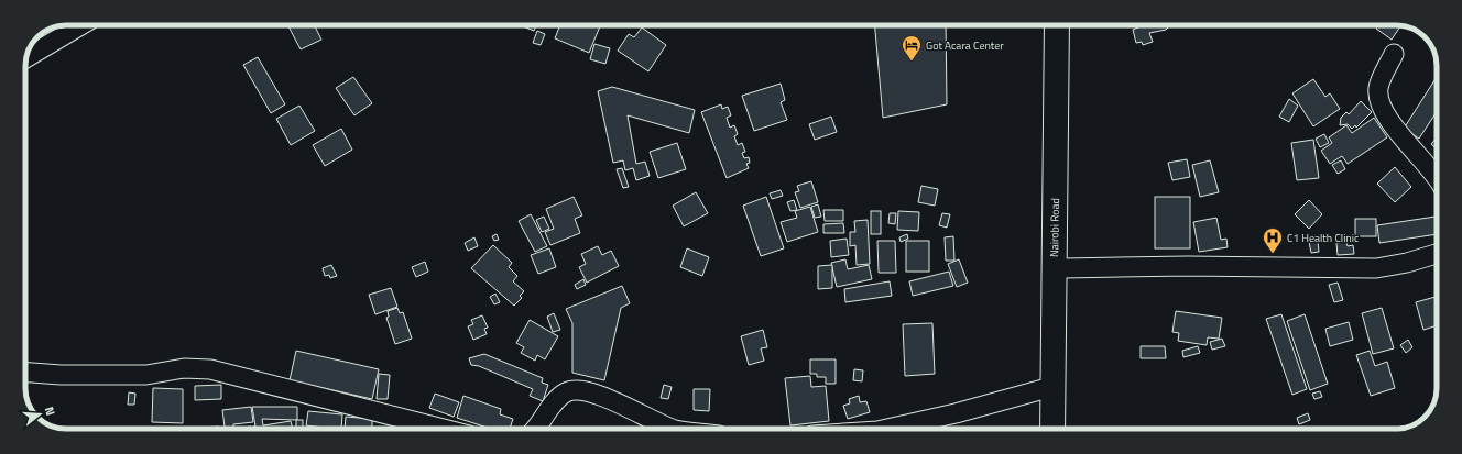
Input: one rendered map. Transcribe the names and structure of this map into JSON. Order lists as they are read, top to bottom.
{
  "streets": {
    "highway": ["Nairobi Road"]
  },
  "places": {
    "hotel": ["Got Acara Center"],
    "hospital": ["C1 Health Clinic"]
  },
  "north": "right"
}
